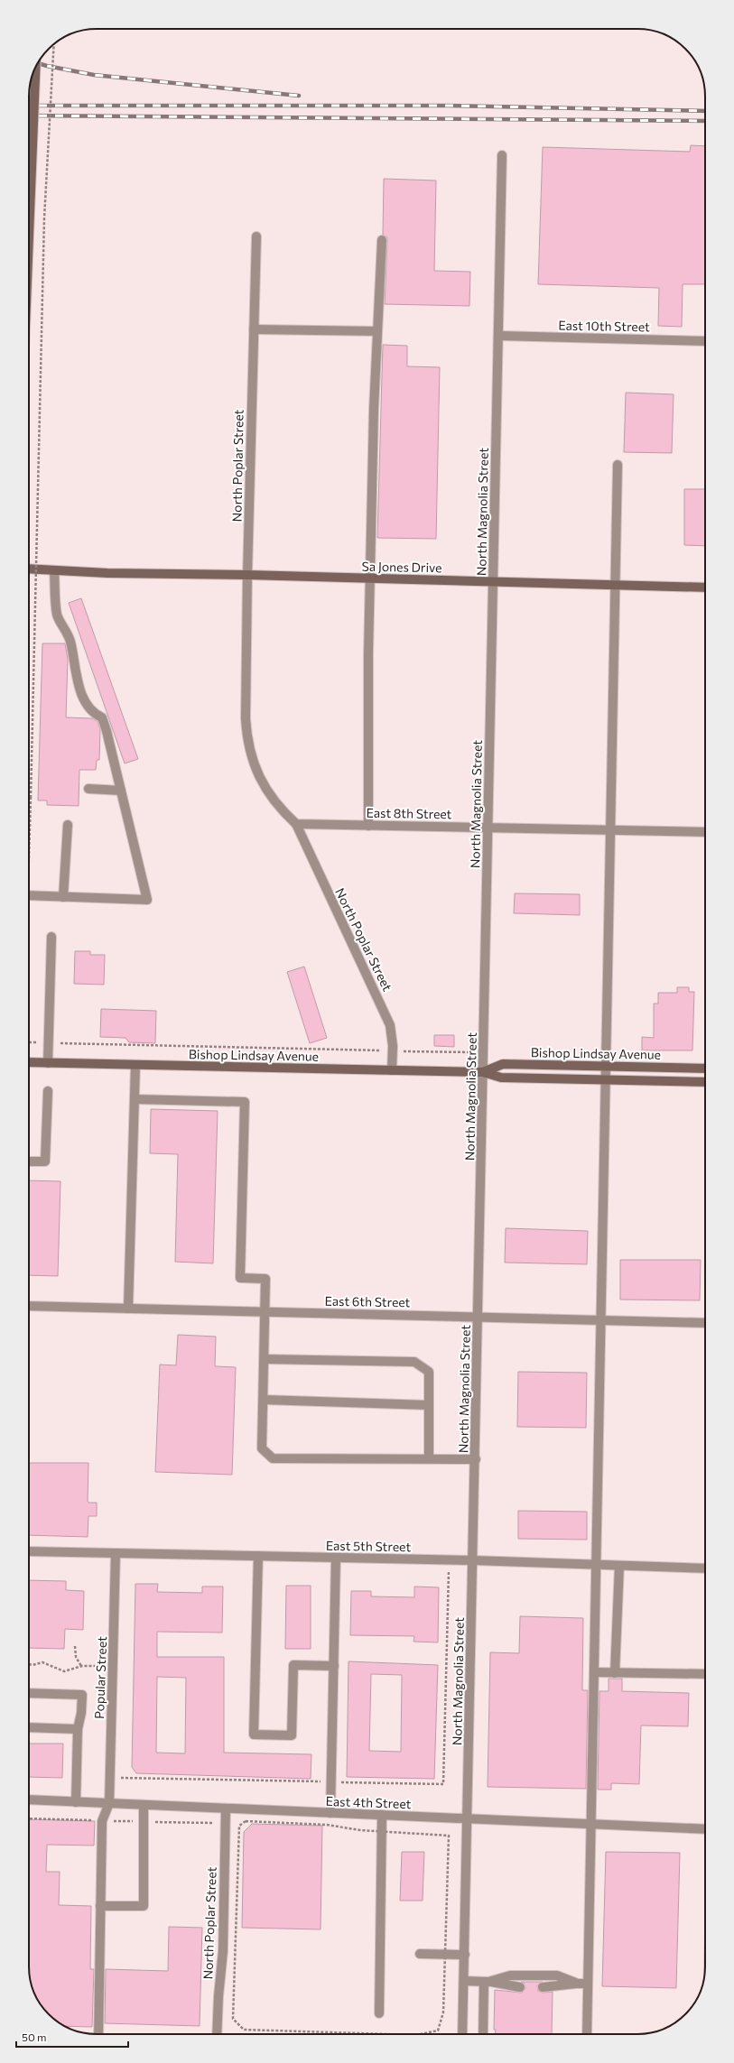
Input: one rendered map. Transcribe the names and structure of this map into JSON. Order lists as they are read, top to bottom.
{
  "streets": {
    "main road": ["Sa Jones Drive", "Bishop Lindsay Avenue"],
    "street": [
      "East 10th Street",
      "North Poplar Street",
      "North Magnolia Street",
      "East 8th Street",
      "East 6th Street",
      "East 5th Street",
      "Popular Street",
      "East 4th Street"
    ]
  },
  "crossings": [
    ["East 10th Street", "North Magnolia Street"],
    ["North Poplar Street", "Sa Jones Drive"],
    ["North Poplar Street", "East 8th Street"],
    ["North Poplar Street", "Bishop Lindsay Avenue"],
    ["North Poplar Street", "East 4th Street"],
    ["North Magnolia Street", "Sa Jones Drive"],
    ["North Magnolia Street", "East 8th Street"],
    ["North Magnolia Street", "Bishop Lindsay Avenue"],
    ["North Magnolia Street", "East 6th Street"],
    ["North Magnolia Street", "East 5th Street"],
    ["North Magnolia Street", "East 4th Street"],
    ["East 5th Street", "Popular Street"],
    ["Popular Street", "East 4th Street"]
  ],
  "scale_bar": "50 m"
}
